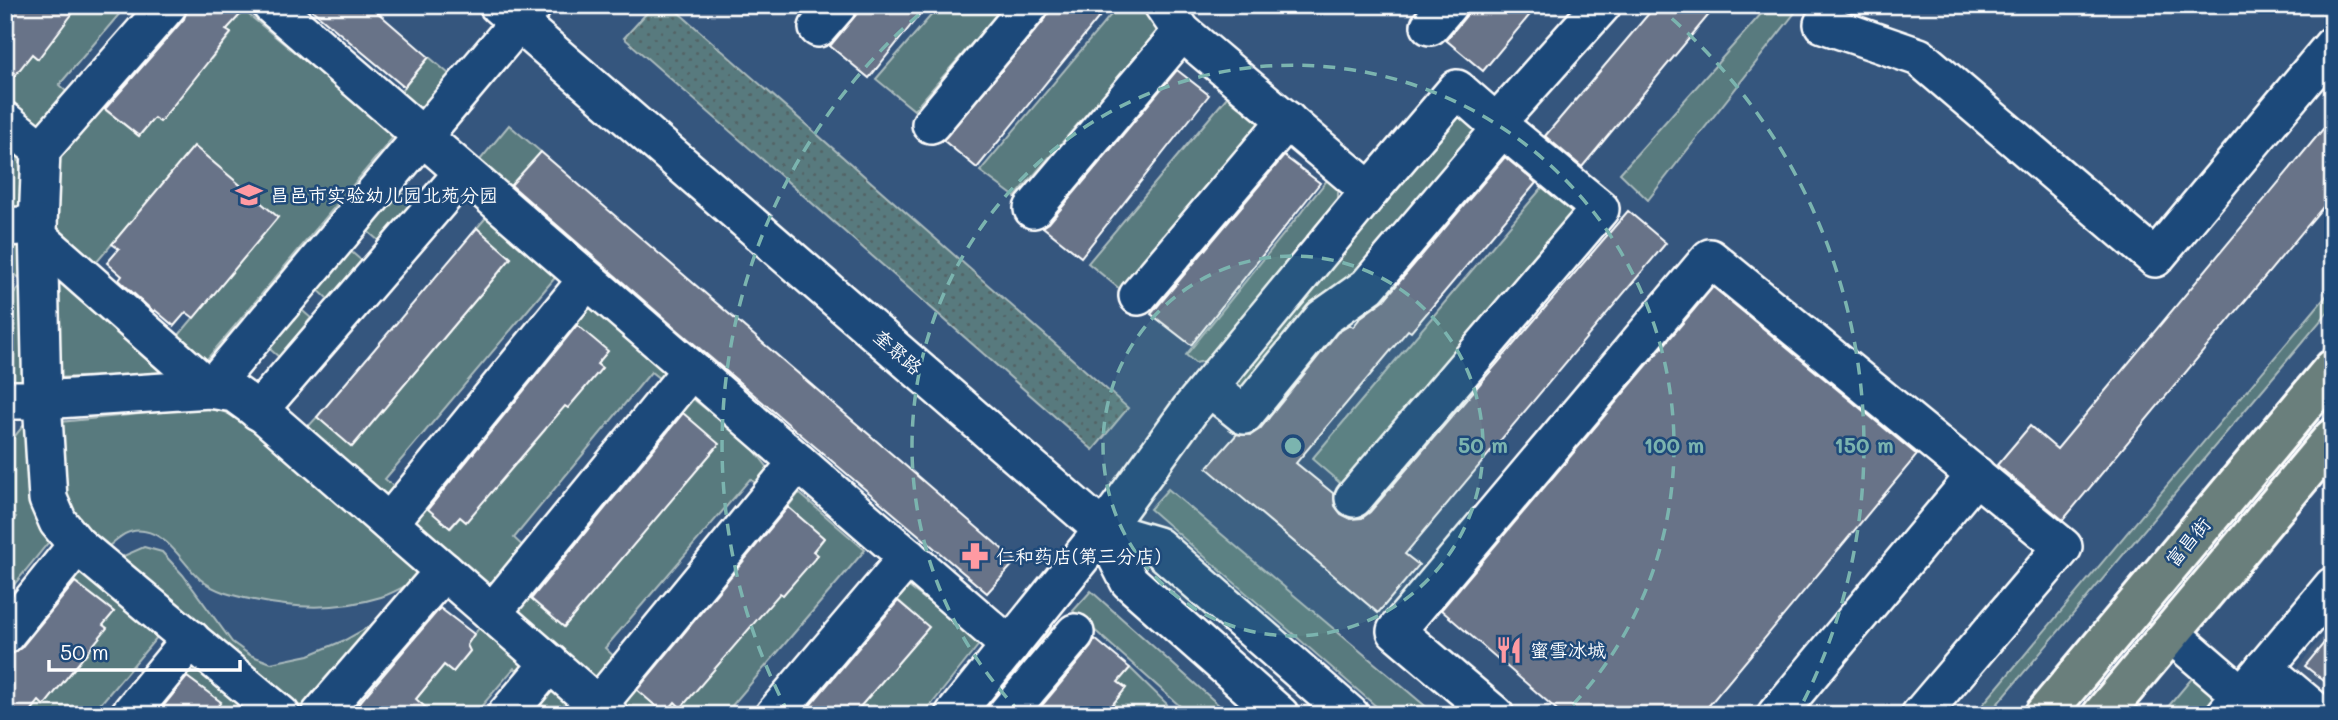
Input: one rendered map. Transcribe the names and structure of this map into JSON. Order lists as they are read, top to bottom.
{
  "streets": {
    "main road": ["富昌街"],
    "street": ["奎聚路"]
  },
  "places": {
    "school or university": ["昌邑市实验幼儿园北苑分园"],
    "pharmacy": ["仁和药店(第三分店)"],
    "restaurant": ["蜜雪冰城"]
  },
  "scale_bar": "50 m",
  "rings": ["50 m", "100 m", "150 m"]
}
